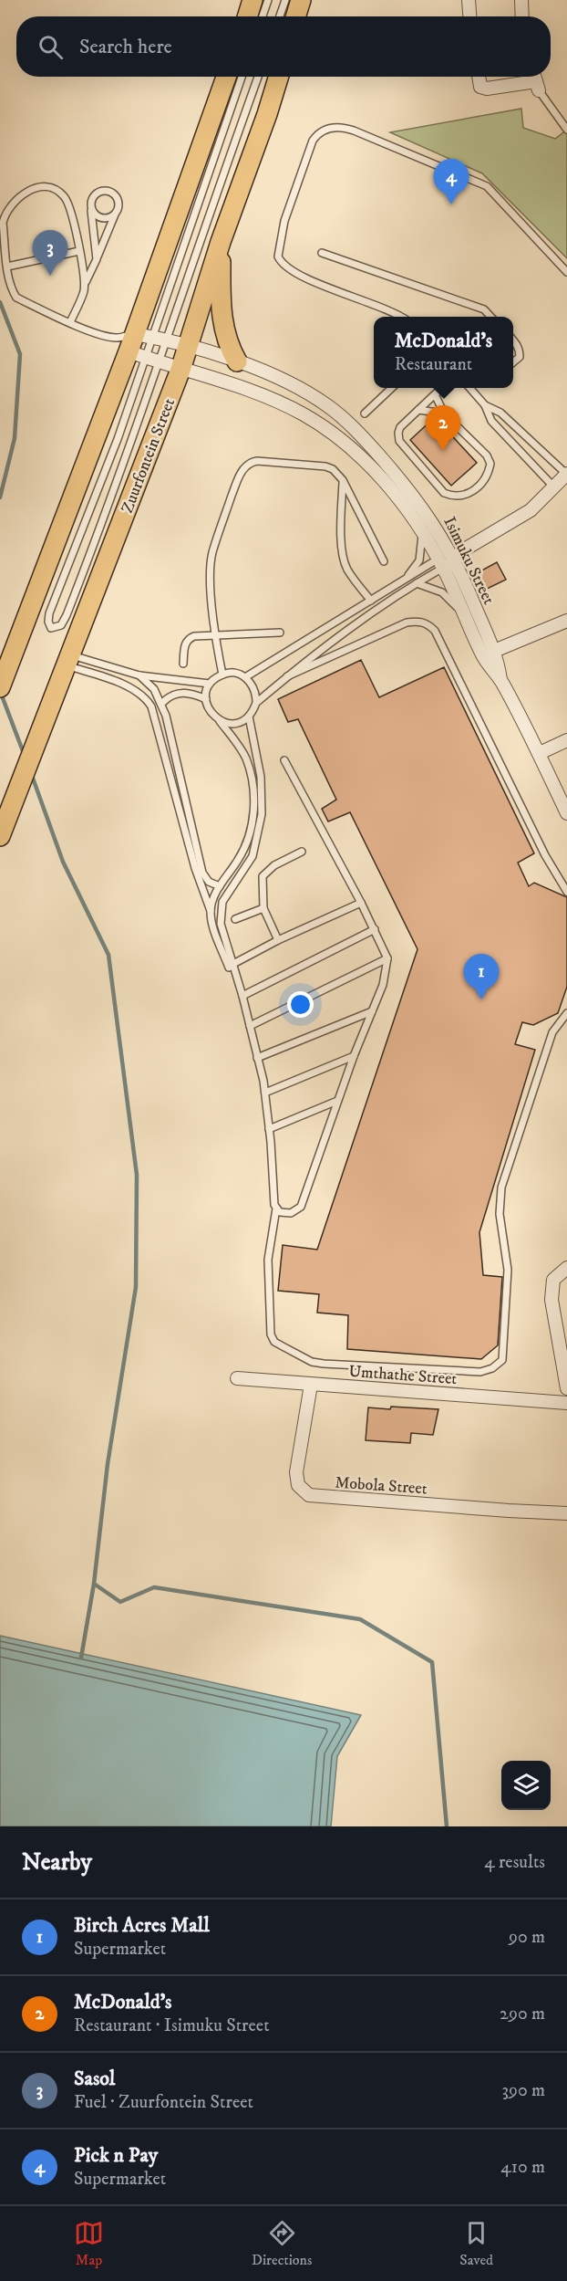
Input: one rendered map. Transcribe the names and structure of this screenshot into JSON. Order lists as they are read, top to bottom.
{
  "streets": {
    "main road": ["Zuurfontein Street"],
    "street": ["Isimuku Street", "Umthathe Street", "Mobola Street"]
  },
  "crossings": [
    ["Zuurfontein Street", "Isimuku Street"],
    ["Umthathe Street", "Mobola Street"]
  ],
  "page": {
    "search": "Search here",
    "pins": [
      "4",
      "3",
      "2",
      "1"
    ],
    "popup": ["McDonald's", "Restaurant"],
    "heading": ["Nearby", "4 results"],
    "list": [
      {
        "mark": "1",
        "name": "Birch Acres Mall",
        "note": "Supermarket",
        "value": "90 m"
      },
      {
        "mark": "2",
        "name": "McDonald's",
        "note": "Restaurant · Isimuku Street",
        "value": "290 m"
      },
      {
        "mark": "3",
        "name": "Sasol",
        "note": "Fuel · Zuurfontein Street",
        "value": "390 m"
      },
      {
        "mark": "4",
        "name": "Pick n Pay",
        "note": "Supermarket",
        "value": "410 m"
      }
    ],
    "nav": ["Map", "Directions", "Saved"]
  }
}
